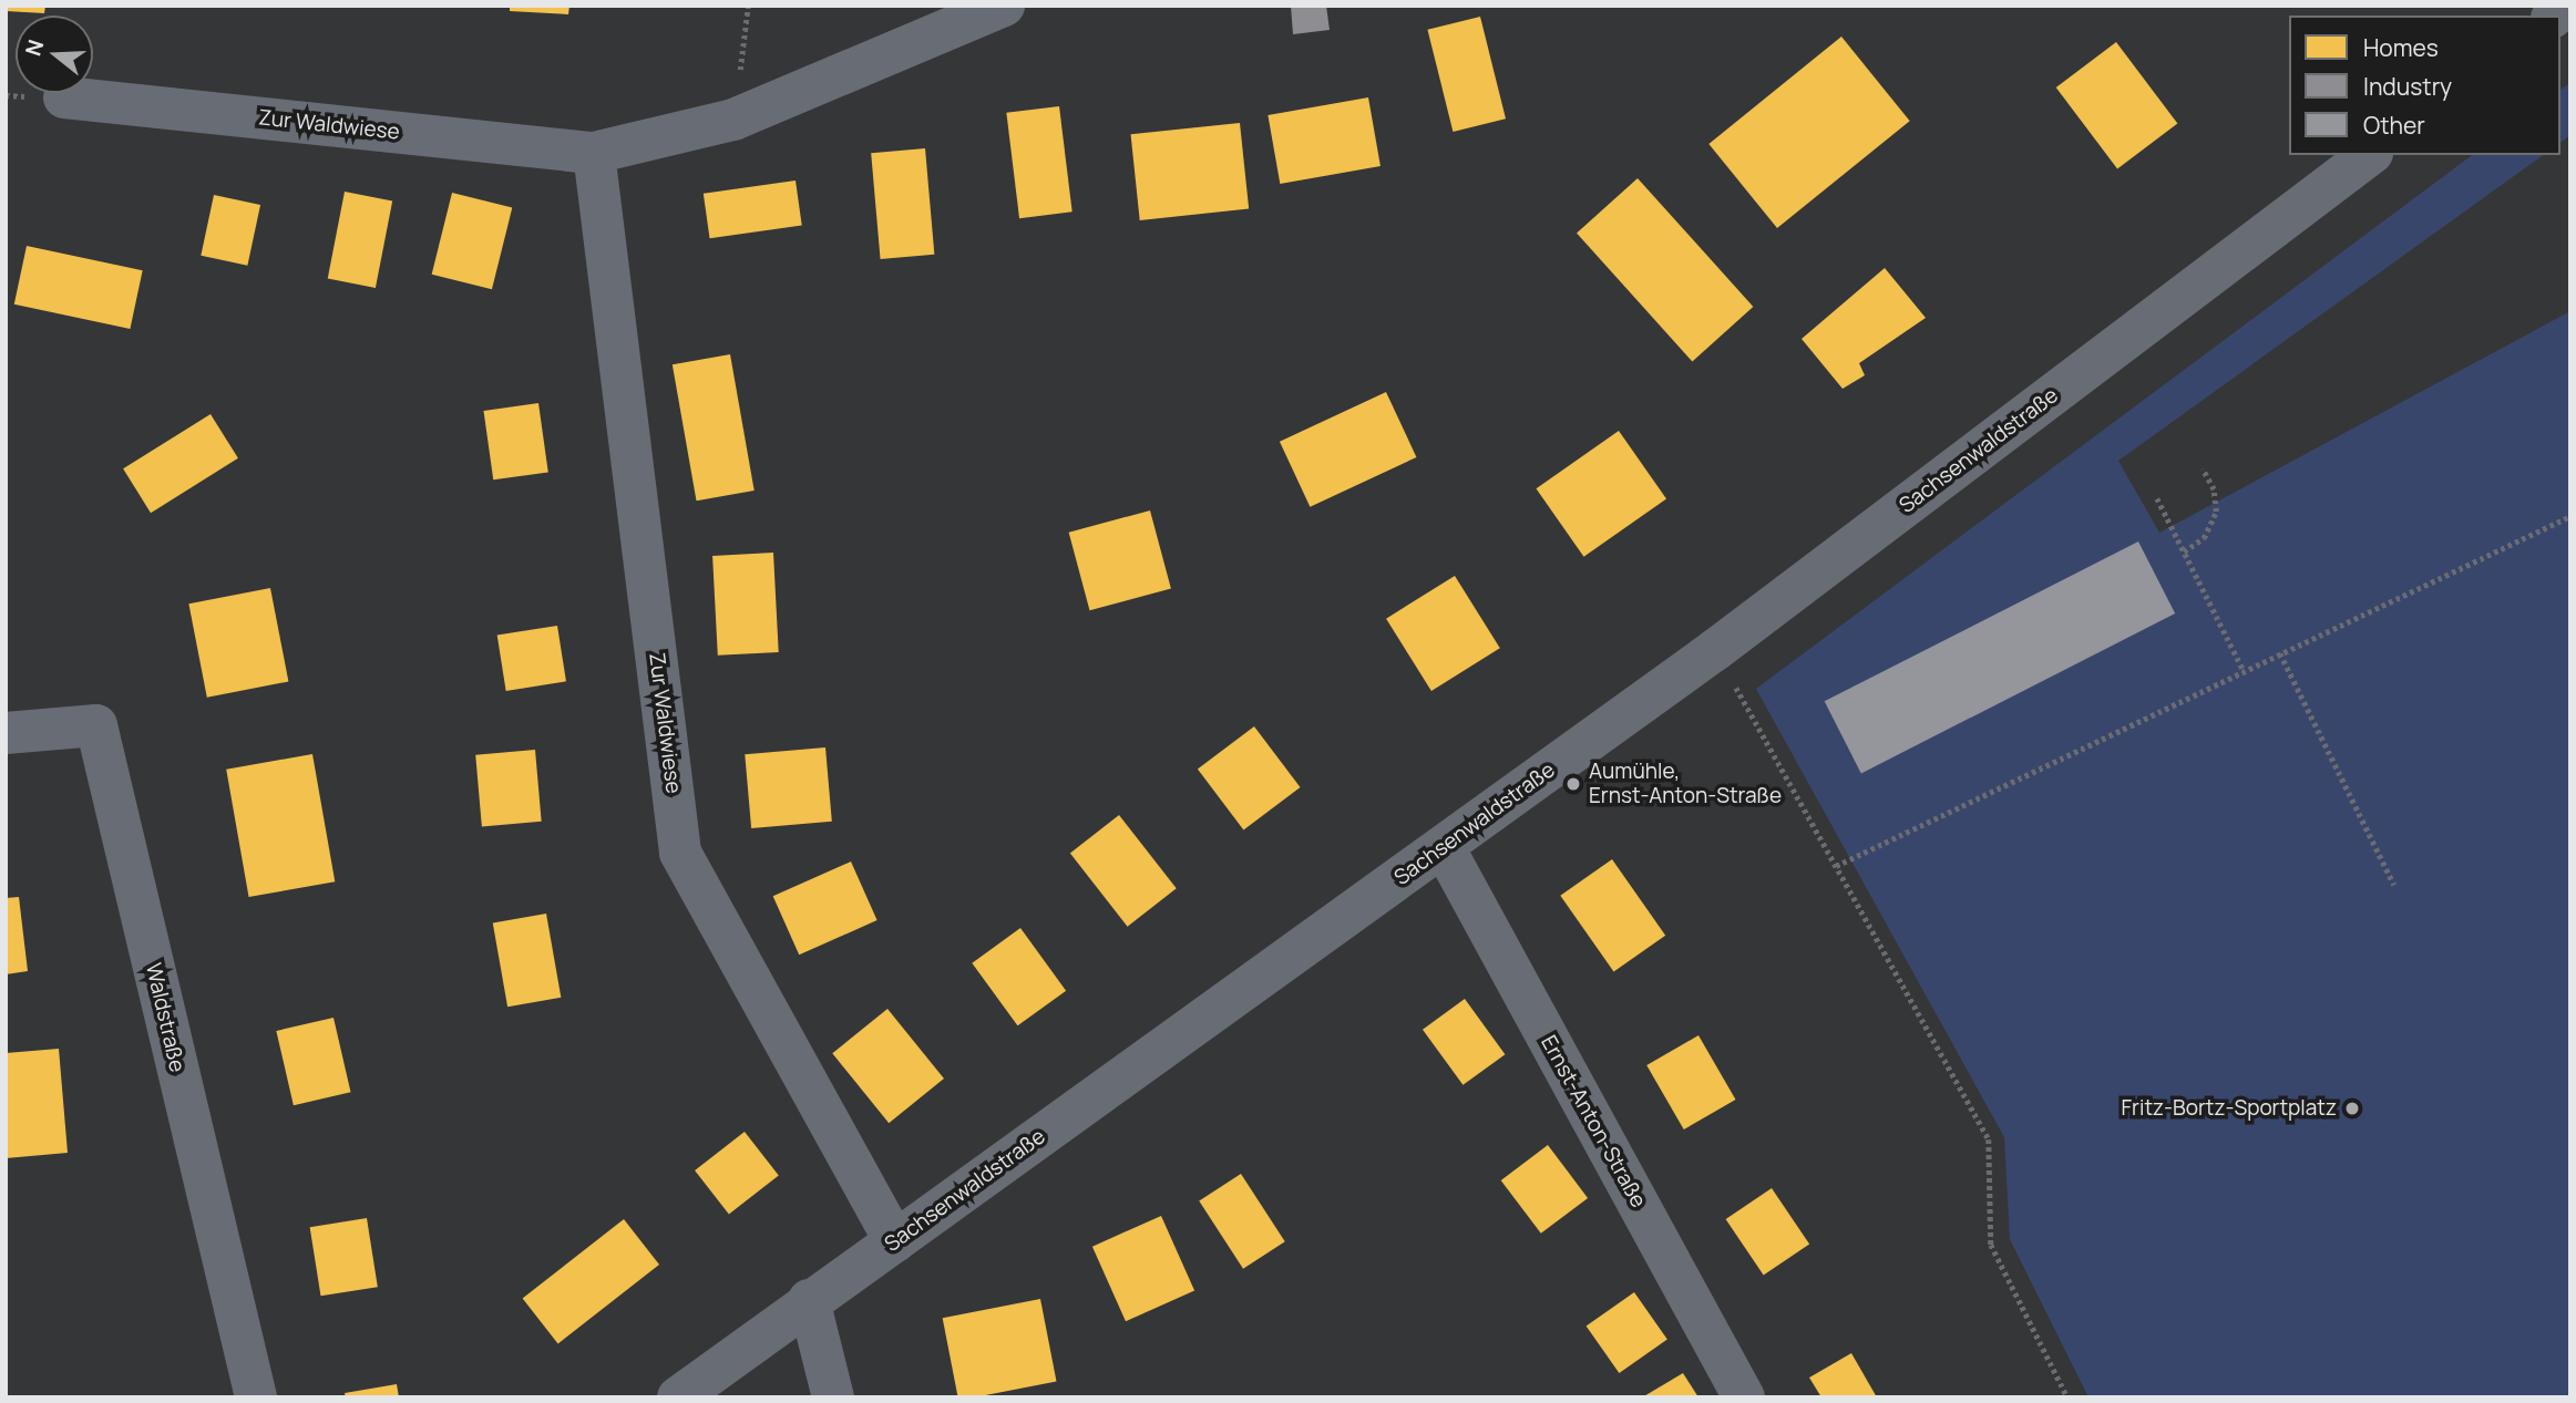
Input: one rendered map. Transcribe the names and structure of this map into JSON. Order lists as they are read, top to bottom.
{
  "streets": {
    "street": [
      "Zur Waldwiese",
      "Sachsenwaldstraße",
      "Waldstraße",
      "Ernst-Anton-Straße"
    ]
  },
  "crossings": [
    ["Zur Waldwiese", "Sachsenwaldstraße"],
    ["Sachsenwaldstraße", "Ernst-Anton-Straße"]
  ],
  "places": ["Aumühle, Ernst-Anton-Straße", "Fritz-Bortz-Sportplatz"],
  "legend": ["Homes", "Industry", "Other"],
  "north": "left"
}
